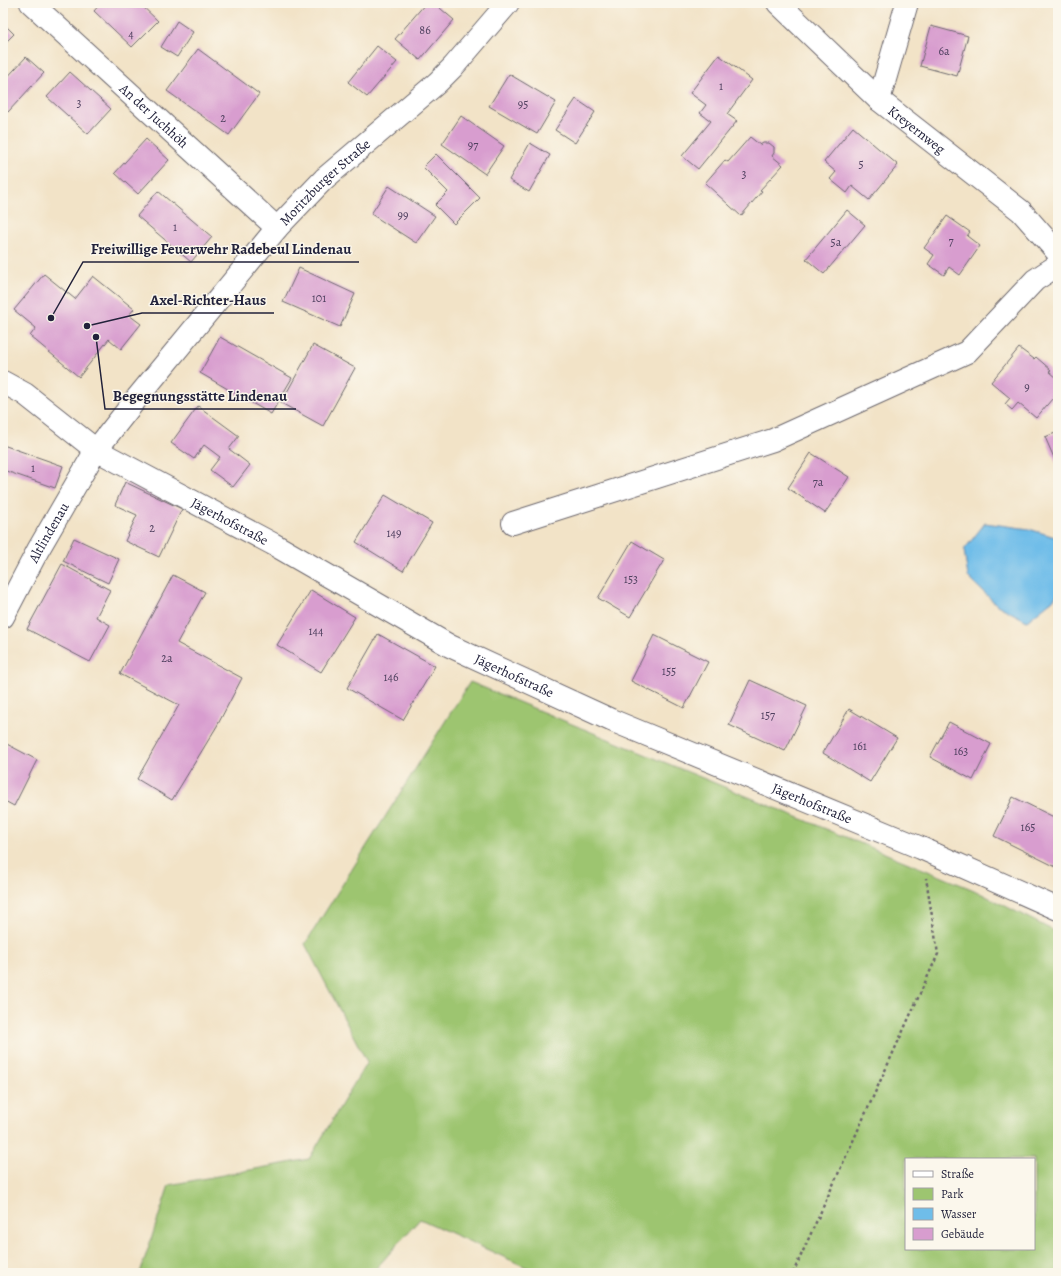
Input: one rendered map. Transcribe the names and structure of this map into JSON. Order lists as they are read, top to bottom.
{
  "streets": {
    "street": [
      "An der Juchhöh",
      "Kreyernweg",
      "Moritzburger Straße",
      "Jägerhofstraße",
      "Altlindenau"
    ]
  },
  "crossings": [
    ["An der Juchhöh", "Moritzburger Straße"],
    ["Moritzburger Straße", "Jägerhofstraße"],
    ["Moritzburger Straße", "Altlindenau"],
    ["Jägerhofstraße", "Altlindenau"]
  ],
  "places": ["Freiwillige Feuerwehr Radebeul Lindenau", "Axel-Richter-Haus", "Begegnungsstätte Lindenau"],
  "house_numbers": [
    "86",
    "4",
    "6a",
    "1",
    "3",
    "95",
    "2",
    "97",
    "5",
    "3",
    "99",
    "1",
    "7",
    "5a",
    "101",
    "9",
    "1",
    "7a",
    "2",
    "149",
    "153",
    "144",
    "2a",
    "155",
    "146",
    "157",
    "161",
    "163",
    "165"
  ],
  "legend": [
    "Straße",
    "Park",
    "Wasser",
    "Gebäude"
  ]
}
